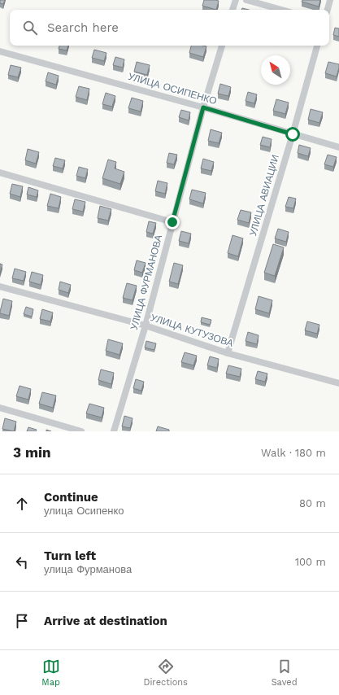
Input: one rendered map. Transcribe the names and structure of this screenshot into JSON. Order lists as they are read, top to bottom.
{
  "streets": {
    "street": [
      "УЛИЦА ОСИПЕНКО",
      "УЛИЦА АВИАЦИИ",
      "УЛИЦА ФУРМАНОВА",
      "УЛИЦА КУТУЗОВА"
    ]
  },
  "crossings": [
    ["УЛИЦА ОСИПЕНКО", "УЛИЦА АВИАЦИИ"],
    ["УЛИЦА ОСИПЕНКО", "УЛИЦА ФУРМАНОВА"],
    ["УЛИЦА АВИАЦИИ", "УЛИЦА КУТУЗОВА"],
    ["УЛИЦА ФУРМАНОВА", "УЛИЦА КУТУЗОВА"]
  ],
  "north": "top left",
  "page": {
    "search": "Search here",
    "heading": ["3 min", "Walk · 180 m"],
    "list": [
      ["Continue", "улица Осипенко", "80 m"],
      ["Turn left", "улица Фурманова", "100 m"],
      "Arrive at destination"
    ],
    "nav": ["Map", "Directions", "Saved"]
  }
}
